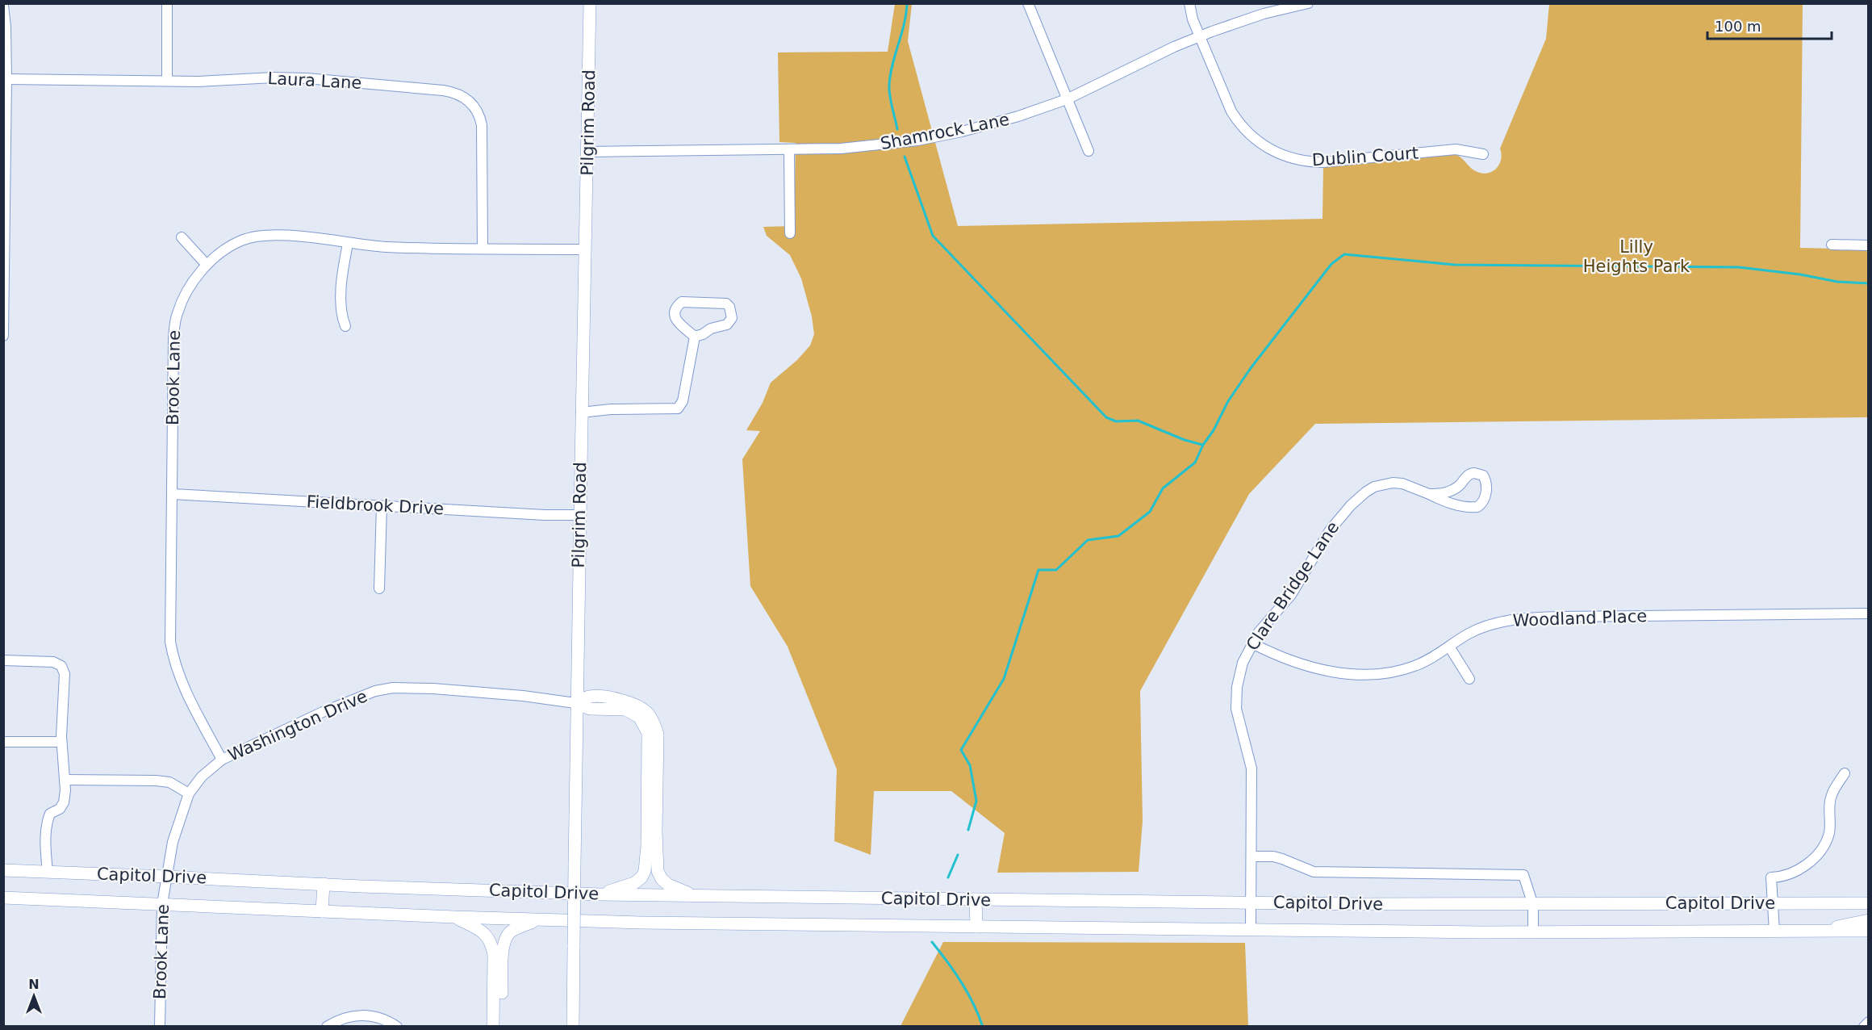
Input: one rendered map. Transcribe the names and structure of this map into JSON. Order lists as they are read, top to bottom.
{
  "streets": {
    "main road": ["Pilgrim Road", "Capitol Drive"],
    "street": [
      "Laura Lane",
      "Shamrock Lane",
      "Dublin Court",
      "Brook Lane",
      "Fieldbrook Drive",
      "Clare Bridge Lane",
      "Woodland Place",
      "Washington Drive"
    ]
  },
  "crossings": [
    ["Laura Lane", "Brook Lane"],
    ["Pilgrim Road", "Shamrock Lane"],
    ["Pilgrim Road", "Brook Lane"],
    ["Pilgrim Road", "Fieldbrook Drive"],
    ["Pilgrim Road", "Washington Drive"],
    ["Shamrock Lane", "Dublin Court"],
    ["Brook Lane", "Fieldbrook Drive"],
    ["Brook Lane", "Washington Drive"],
    ["Brook Lane", "Capitol Drive"],
    ["Clare Bridge Lane", "Woodland Place"],
    ["Clare Bridge Lane", "Capitol Drive"]
  ],
  "parks": ["Lilly Heights Park"],
  "scale_bar": "100 m",
  "north": "top"
}
